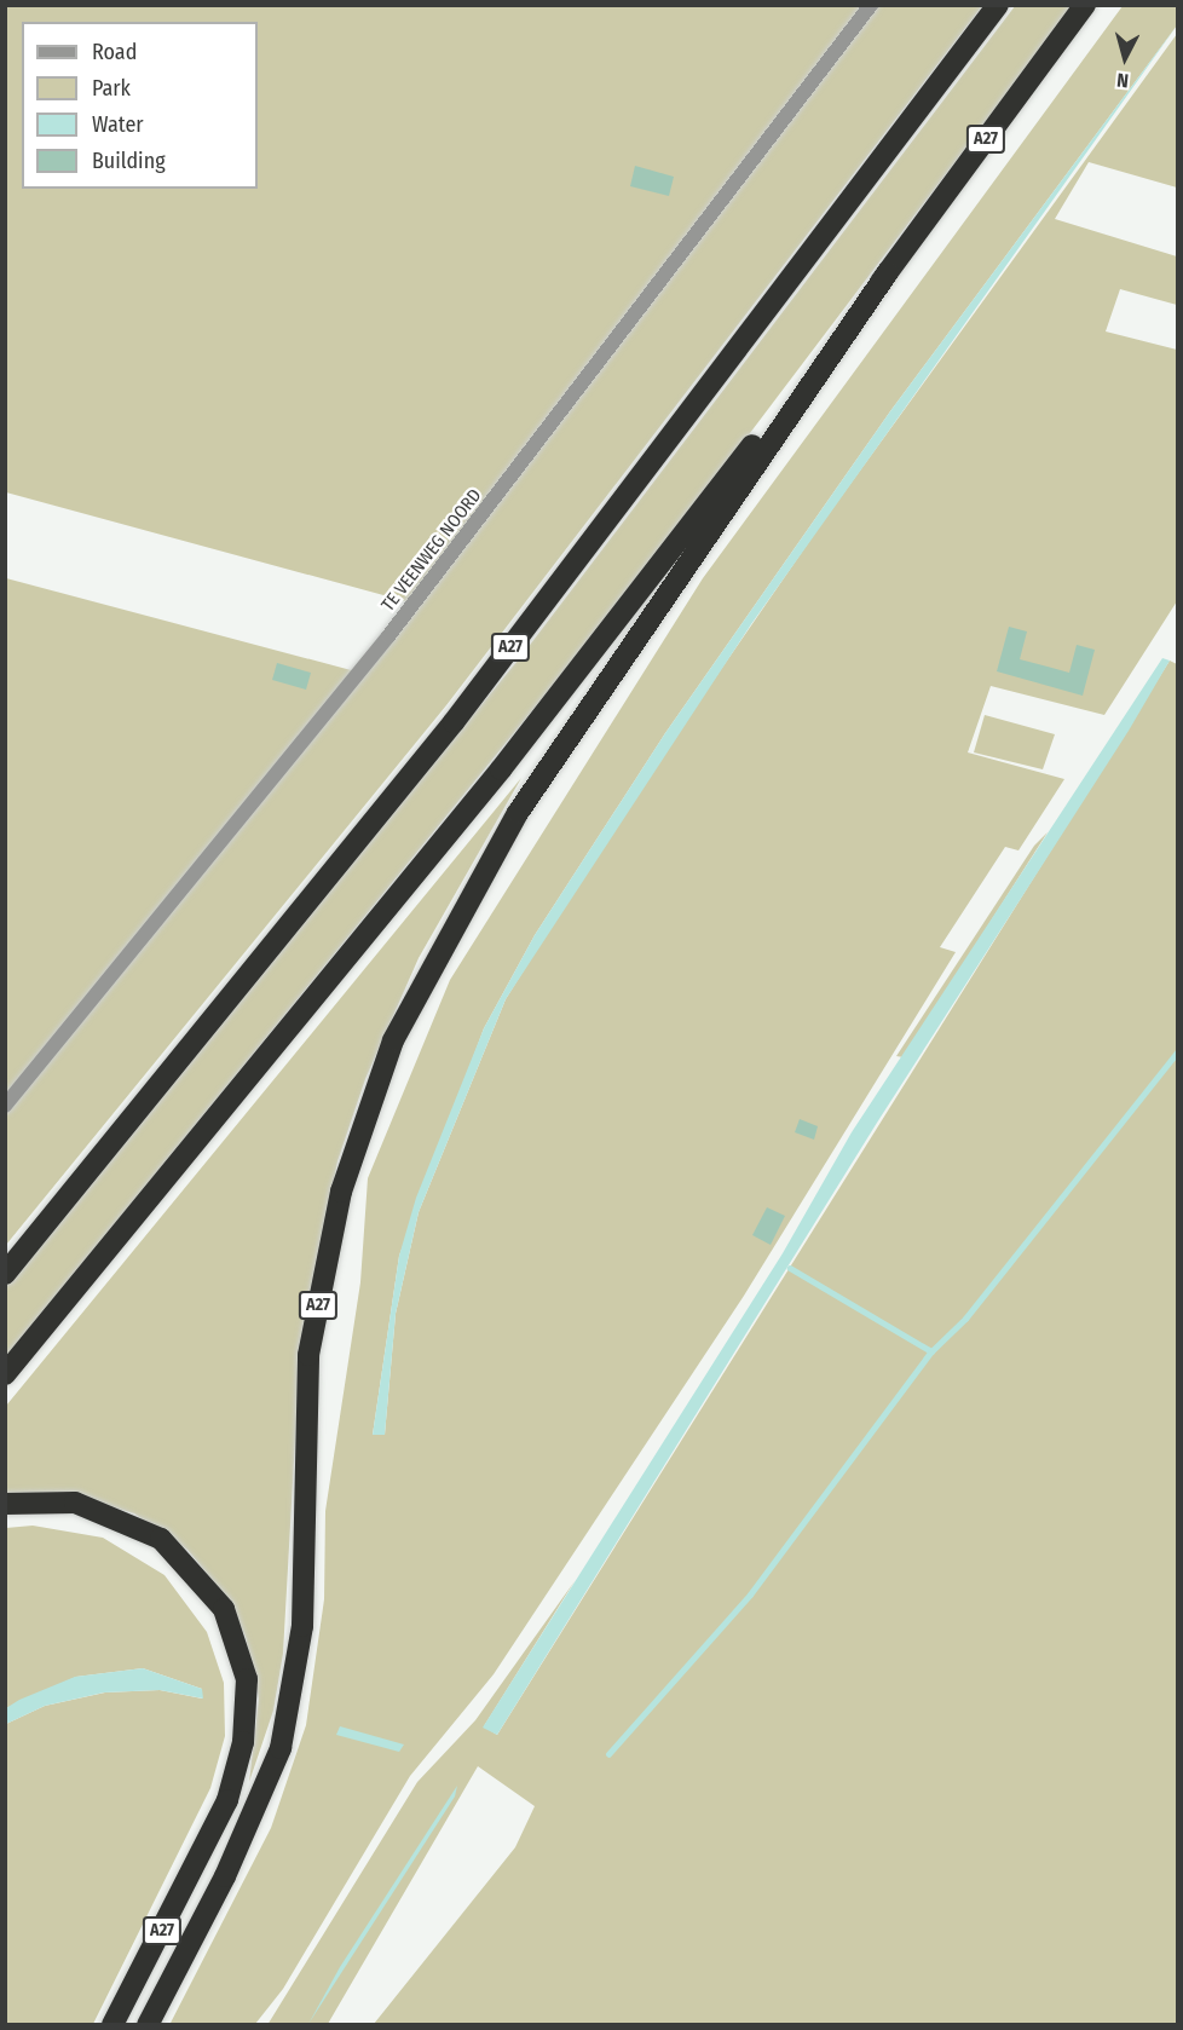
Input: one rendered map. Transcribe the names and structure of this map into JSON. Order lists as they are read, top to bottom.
{
  "streets": {
    "highway": ["A27"],
    "street": ["TE VEENWEG NOORD"]
  },
  "legend": [
    "Road",
    "Park",
    "Water",
    "Building"
  ],
  "north": "bottom"
}
